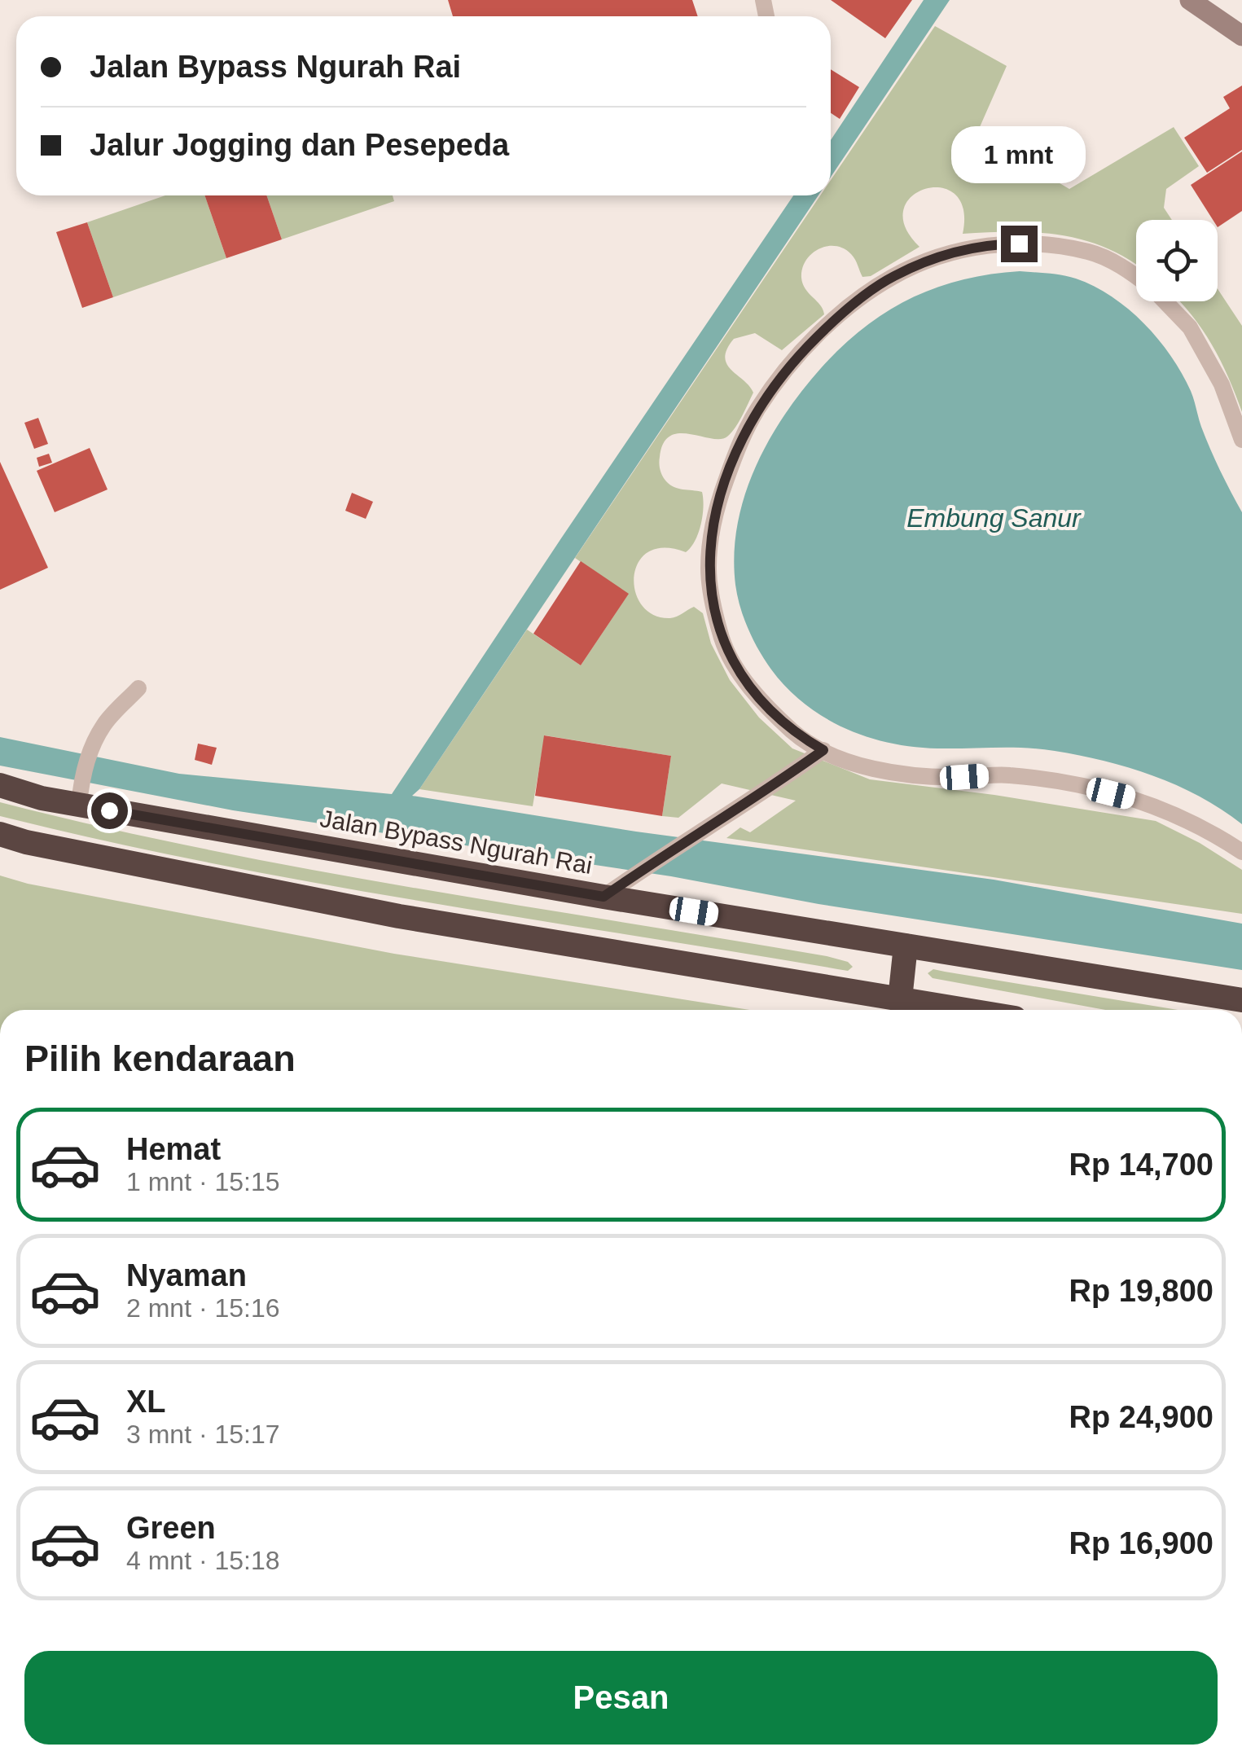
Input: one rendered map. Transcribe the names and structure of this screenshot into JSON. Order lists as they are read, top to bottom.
{
  "streets": {
    "highway": ["Jalan Bypass Ngurah Rai"]
  },
  "water": ["Embung Sanur"],
  "page": {
    "banner": ["Jalan Bypass Ngurah Rai", "Jalur Jogging dan Pesepeda"],
    "bubble": "1 mnt",
    "heading": "Pilih kendaraan",
    "list": [
      {
        "name": "Hemat",
        "note": "1 mnt · 15:15",
        "value": "Rp 14,700"
      },
      {
        "name": "Nyaman",
        "note": "2 mnt · 15:16",
        "value": "Rp 19,800"
      },
      {
        "name": "XL",
        "note": "3 mnt · 15:17",
        "value": "Rp 24,900"
      },
      {
        "name": "Green",
        "note": "4 mnt · 15:18",
        "value": "Rp 16,900"
      }
    ],
    "buttons": "Pesan"
  }
}
